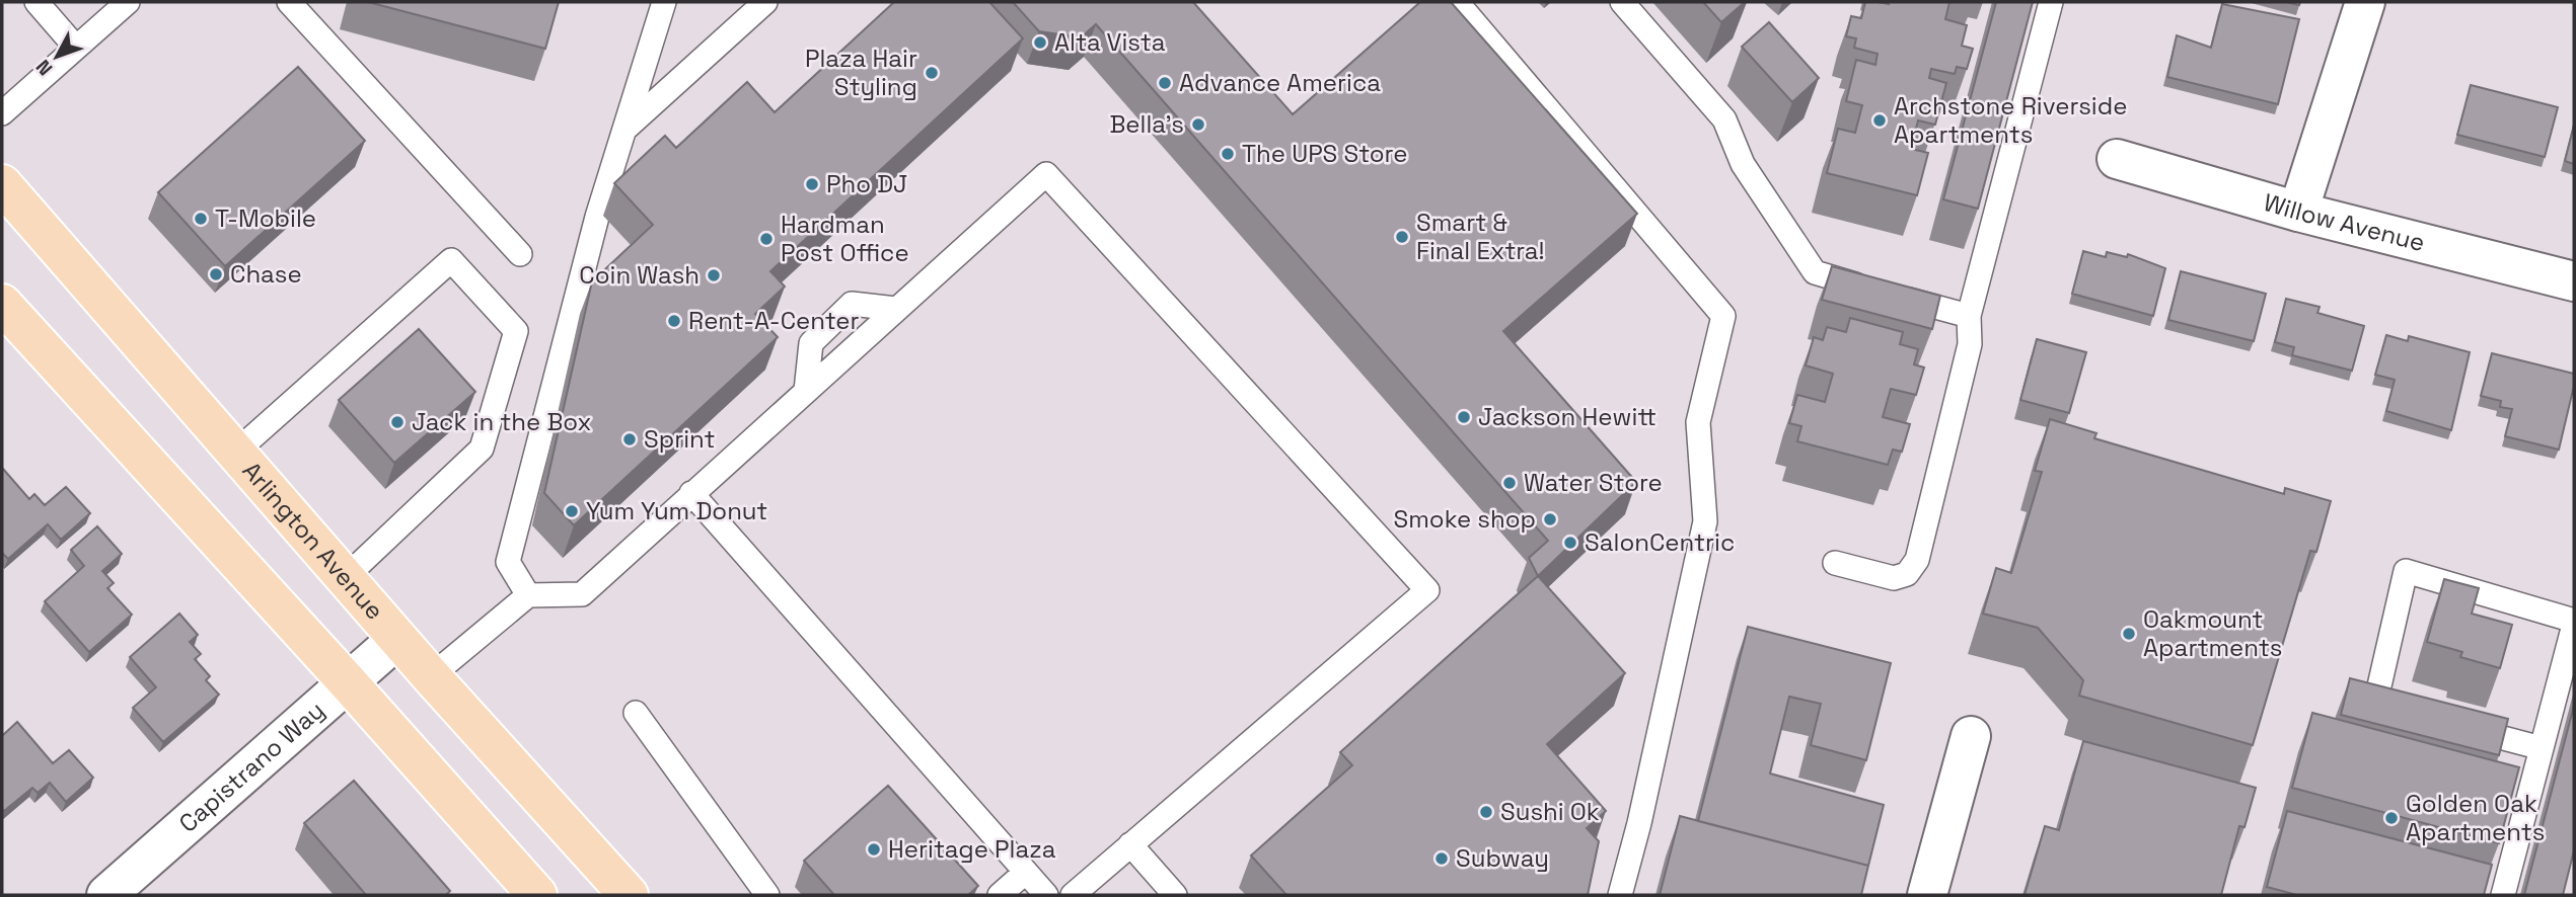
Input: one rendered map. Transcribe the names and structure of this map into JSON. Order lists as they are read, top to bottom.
{
  "streets": {
    "main road": ["Arlington Avenue"],
    "street": ["Willow Avenue", "Capistrano Way"]
  },
  "crossings": [
    ["Arlington Avenue", "Capistrano Way"]
  ],
  "places": [
    "Alta Vista",
    "Plaza Hair Styling",
    "Advance America",
    "Archstone Riverside Apartments",
    "Bella's",
    "The UPS Store",
    "Pho DJ",
    "T-Mobile",
    "Smart & Final Extra!",
    "Hardman Post Office",
    "Chase",
    "Coin Wash",
    "Rent-A-Center",
    "Jackson Hewitt",
    "Jack in the Box",
    "Sprint",
    "Water Store",
    "Yum Yum Donut",
    "Smoke shop",
    "SalonCentric",
    "Oakmount Apartments",
    "Sushi Ok",
    "Golden Oak Apartments",
    "Heritage Plaza",
    "Subway"
  ],
  "north": "bottom left"
}
